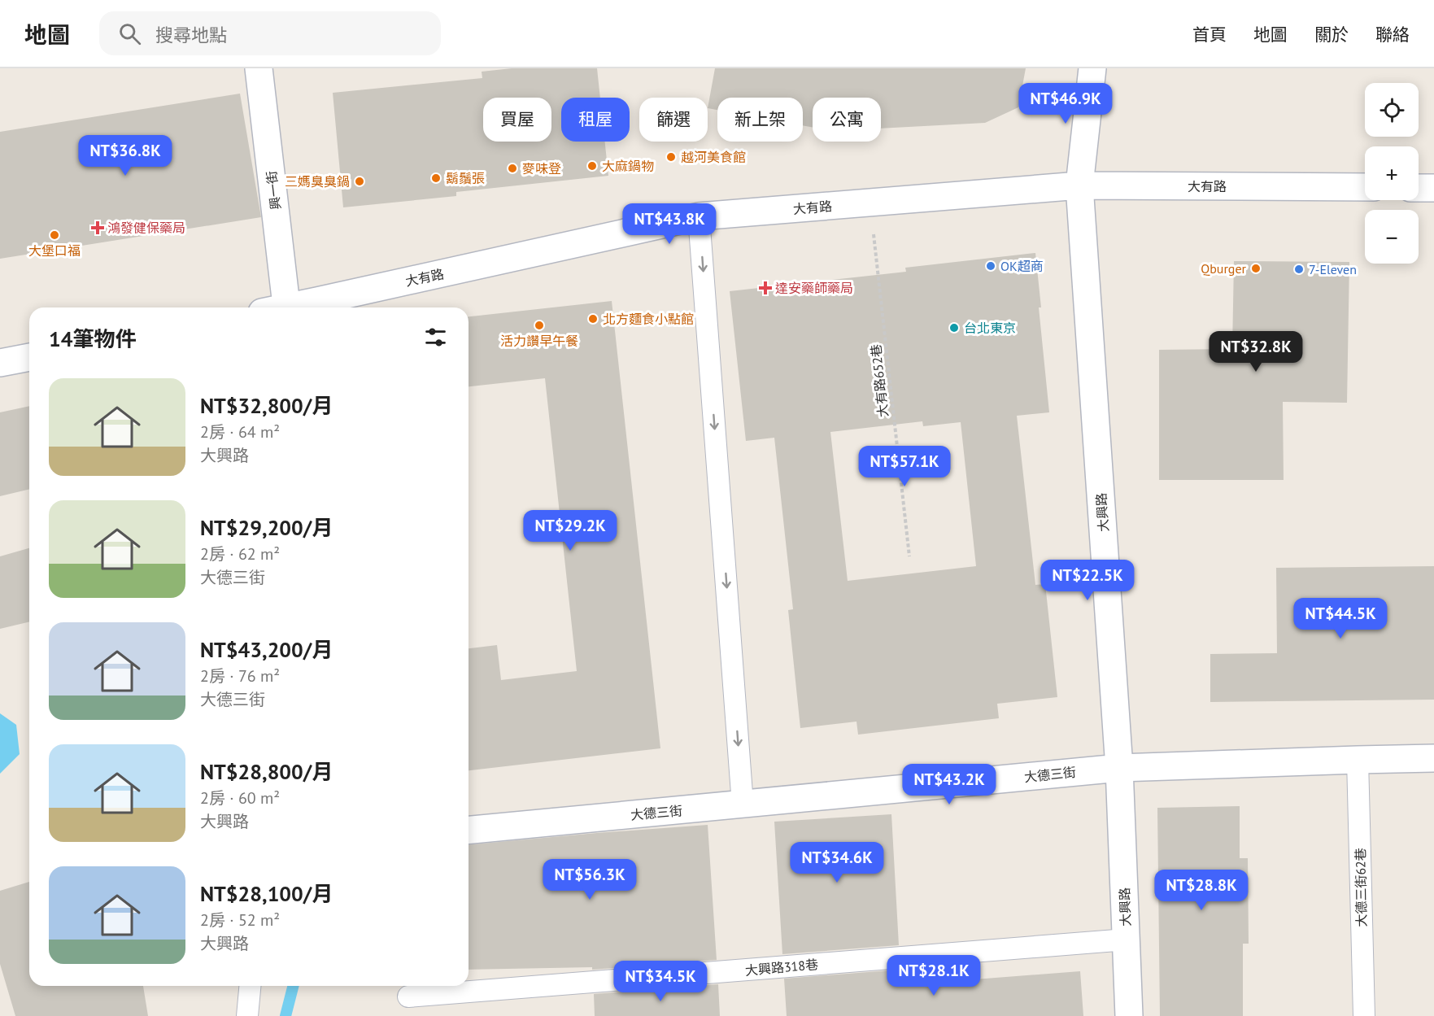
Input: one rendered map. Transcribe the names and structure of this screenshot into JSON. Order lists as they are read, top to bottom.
{
  "streets": {
    "street": [
      "大有路",
      "興一街",
      "大興路",
      "大德三街"
    ],
    "lane": ["大德三街62巷", "大興路318巷"],
    "path": ["大有路652巷"]
  },
  "crossings": [
    ["大有路", "大有路652巷"],
    ["大有路", "大興路"],
    ["大興路", "大德三街"],
    ["大興路", "大興路318巷"],
    ["大德三街", "大德三街62巷"]
  ],
  "places": {
    "other": [
      "越河美食館",
      "大麻鍋物",
      "麥味登",
      "鬍鬚張",
      "三媽臭臭鍋",
      "大堡口福",
      "OK超商",
      "Qburger",
      "7-Eleven",
      "北方麵食小點館",
      "活力讚早午餐",
      "台北東京"
    ],
    "health": ["鴻發健保藥局", "達安藥師藥局"]
  },
  "page": {
    "header": "地圖",
    "search": "搜尋地點",
    "nav": [
      "首頁",
      "地圖",
      "關於",
      "聯絡"
    ],
    "map_buttons": ["+", "−"],
    "price": [
      "NT$46.9K",
      "NT$36.8K",
      "NT$43.8K",
      "NT$32.8K",
      "NT$57.1K",
      "NT$29.2K",
      "NT$22.5K",
      "NT$44.5K",
      "NT$43.2K",
      "NT$34.6K",
      "NT$56.3K",
      "NT$28.8K",
      "NT$28.1K",
      "NT$34.5K"
    ],
    "chip": [
      "買屋",
      "租屋",
      "篩選",
      "新上架",
      "公寓"
    ],
    "heading": "14筆物件",
    "list": [
      {
        "name": "NT$32,800/月",
        "note": "2房 · 64 m² · 大興路"
      },
      {
        "name": "NT$29,200/月",
        "note": "2房 · 62 m² · 大德三街"
      },
      {
        "name": "NT$43,200/月",
        "note": "2房 · 76 m² · 大德三街"
      },
      {
        "name": "NT$28,800/月",
        "note": "2房 · 60 m² · 大興路"
      },
      {
        "name": "NT$28,100/月",
        "note": "2房 · 52 m² · 大興路"
      }
    ]
  }
}
